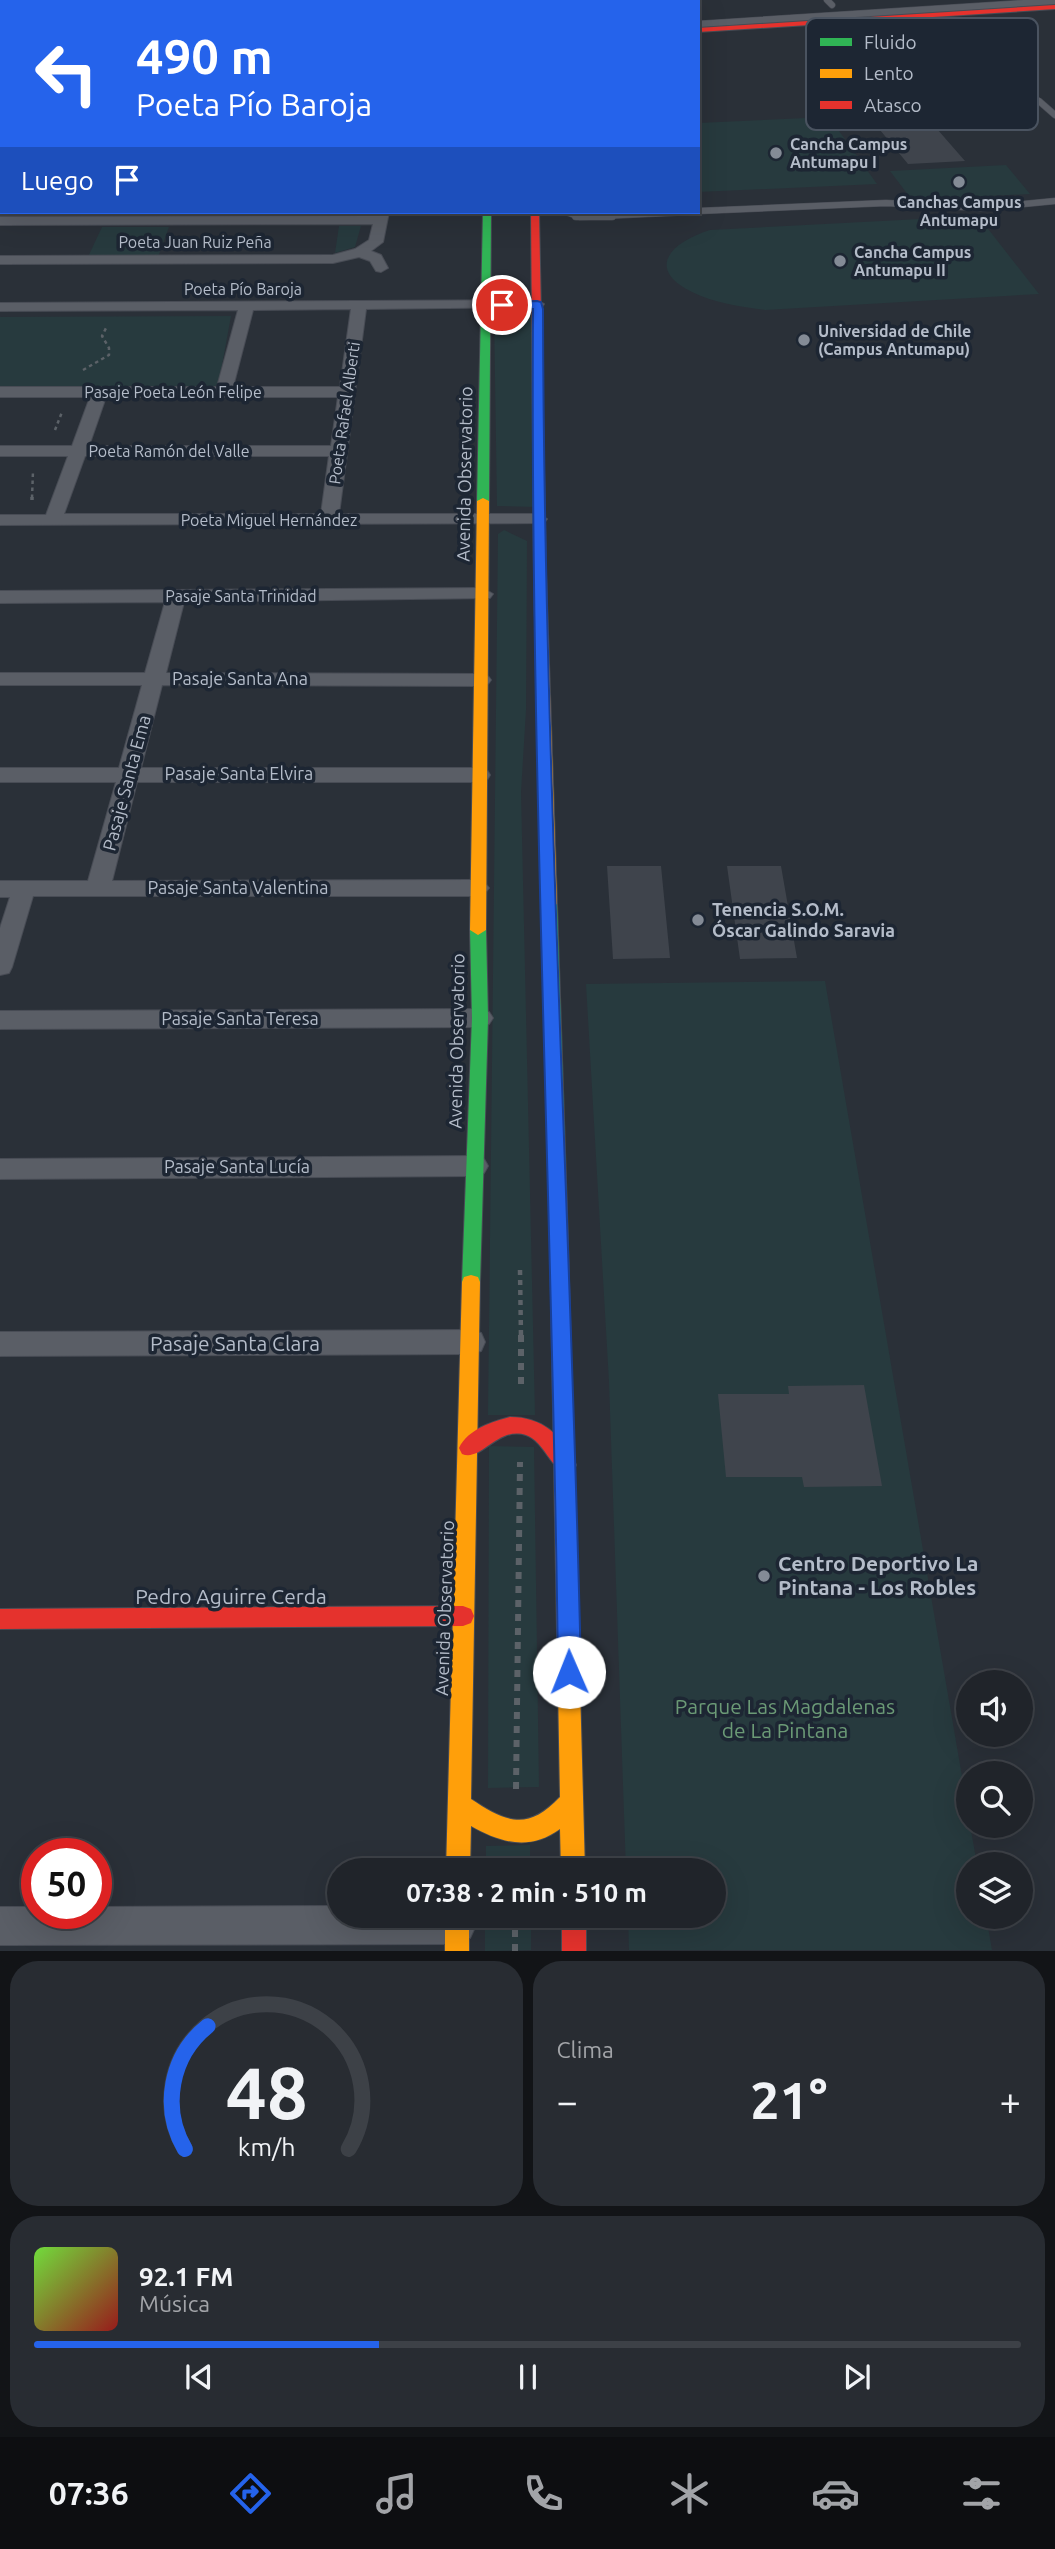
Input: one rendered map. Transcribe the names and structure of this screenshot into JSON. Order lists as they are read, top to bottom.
{
  "streets": {
    "main road": ["Avenida Observatorio", "Pedro Aguirre Cerda"],
    "street": [
      "Poeta Juan Ruiz Peña",
      "Poeta Pío Baroja",
      "Pasaje Poeta León Felipe",
      "Poeta Rafael Alberti",
      "Poeta Ramón del Valle",
      "Poeta Miguel Hernández",
      "Pasaje Santa Trinidad",
      "Pasaje Santa Ana",
      "Pasaje Santa Elvira",
      "Pasaje Santa Ema",
      "Pasaje Santa Valentina",
      "Pasaje Santa Teresa",
      "Pasaje Santa Lucía",
      "Pasaje Santa Clara"
    ]
  },
  "crossings": [
    ["Poeta Pío Baroja", "Poeta Rafael Alberti"],
    ["Poeta Pío Baroja", "Avenida Observatorio"],
    ["Pasaje Poeta León Felipe", "Poeta Rafael Alberti"],
    ["Poeta Rafael Alberti", "Poeta Ramón del Valle"],
    ["Poeta Rafael Alberti", "Poeta Miguel Hernández"],
    ["Avenida Observatorio", "Poeta Miguel Hernández"],
    ["Avenida Observatorio", "Pasaje Santa Trinidad"],
    ["Avenida Observatorio", "Pasaje Santa Ana"],
    ["Avenida Observatorio", "Pasaje Santa Elvira"],
    ["Avenida Observatorio", "Pasaje Santa Valentina"],
    ["Avenida Observatorio", "Pasaje Santa Teresa"],
    ["Avenida Observatorio", "Pasaje Santa Lucía"],
    ["Avenida Observatorio", "Pasaje Santa Clara"],
    ["Avenida Observatorio", "Pedro Aguirre Cerda"],
    ["Pasaje Santa Trinidad", "Pasaje Santa Ema"],
    ["Pasaje Santa Ana", "Pasaje Santa Ema"],
    ["Pasaje Santa Elvira", "Pasaje Santa Ema"],
    ["Pasaje Santa Ema", "Pasaje Santa Valentina"]
  ],
  "parks": ["Parque Las Magdalenas de La Pintana"],
  "places": [
    "Cancha Campus Antumapu I",
    "Canchas Campus Antumapu",
    "Cancha Campus Antumapu II",
    "Universidad de Chile (Campus Antumapu)",
    "Tenencia S.O.M. Óscar Galindo Saravia",
    "Centro Deportivo La Pintana - Los Robles"
  ],
  "legend": ["Fluido", "Lento", "Atasco"],
  "page": {
    "turn": ["490 m", "Poeta Pío Baroja"],
    "then": "Luego",
    "limit": "50",
    "trip": "07:38 · 2 min · 510 m",
    "tile": "Clima",
    "heat": ["−", "21°", "+"],
    "song": ["92.1 FM", "Música"],
    "tabs": "07:36",
    "gauge": ["48", "km/h"]
  }
}
